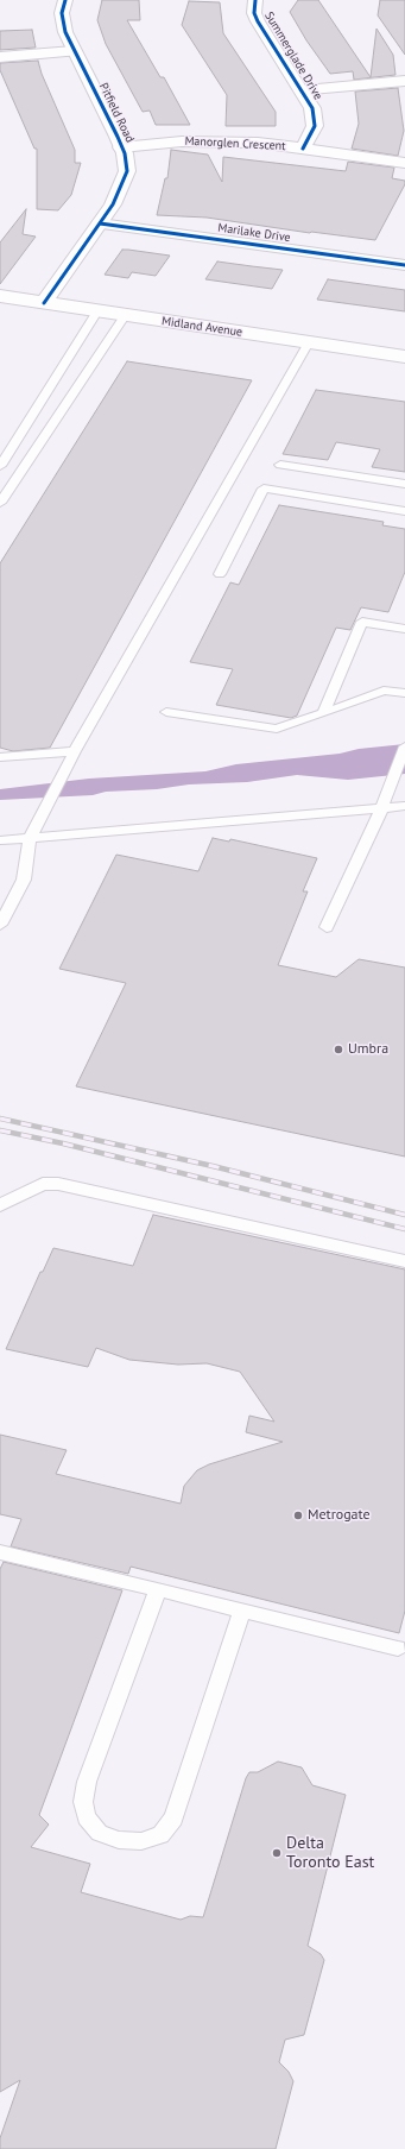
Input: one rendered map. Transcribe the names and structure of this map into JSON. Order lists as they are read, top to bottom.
{
  "streets": {
    "street": [
      "Summerglade Drive",
      "Pitfield Road",
      "Manorglen Crescent",
      "Marilake Drive",
      "Midland Avenue"
    ]
  },
  "crossings": [
    ["Summerglade Drive", "Manorglen Crescent"],
    ["Pitfield Road", "Manorglen Crescent"],
    ["Pitfield Road", "Marilake Drive"],
    ["Pitfield Road", "Midland Avenue"]
  ],
  "places": ["Umbra", "Metrogate", "Delta Toronto East"]
}
